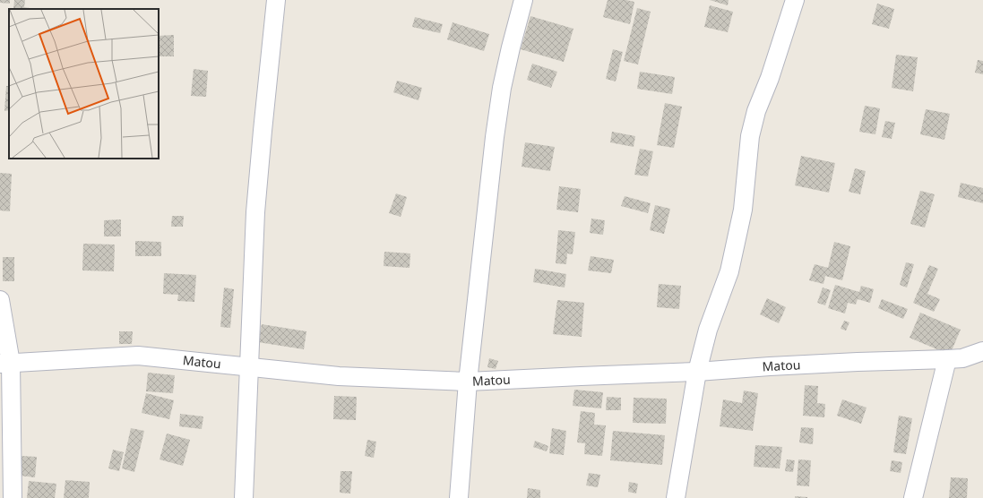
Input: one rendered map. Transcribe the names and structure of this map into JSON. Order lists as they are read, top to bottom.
{
  "streets": {
    "street": ["Matou"]
  }
}
